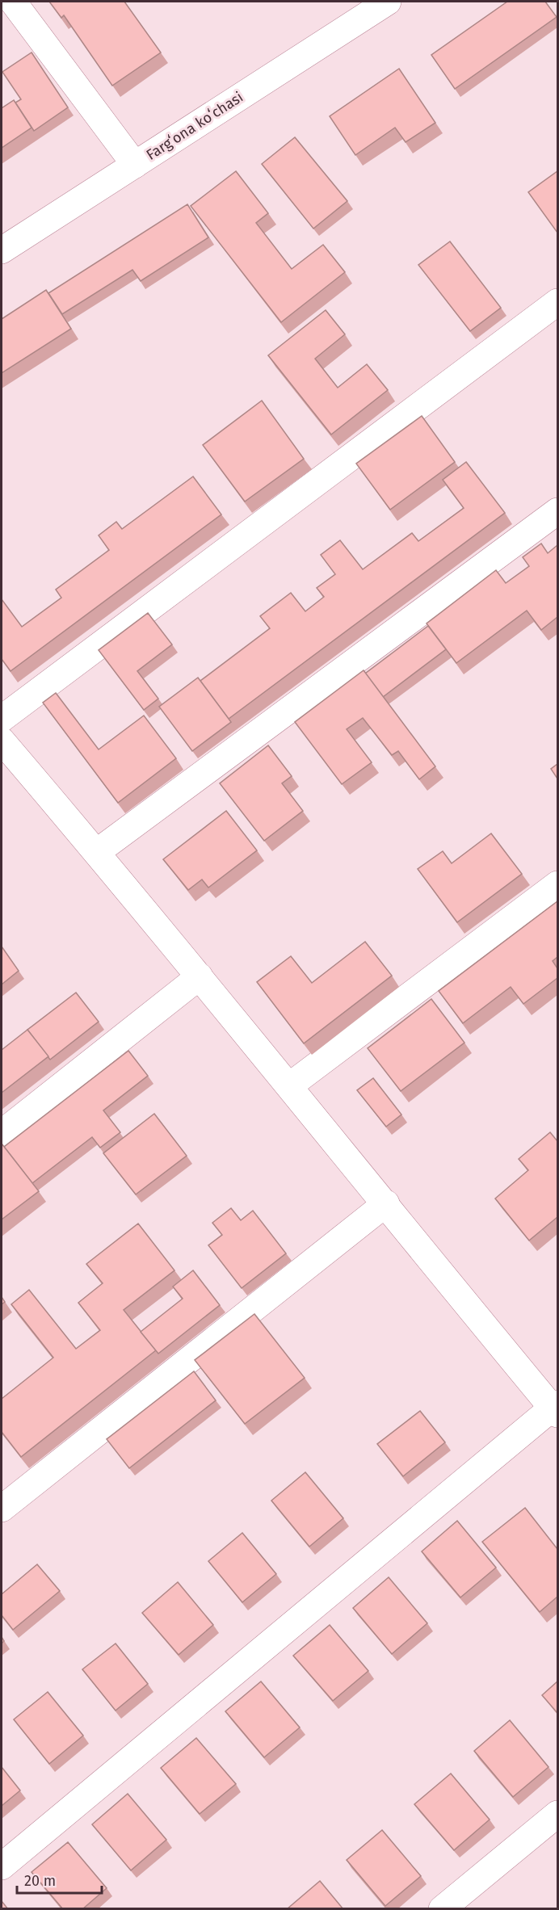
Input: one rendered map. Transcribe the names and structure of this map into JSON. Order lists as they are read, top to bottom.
{
  "streets": {
    "street": ["Fargʻona koʻchasi"]
  },
  "scale_bar": "20 m"
}
